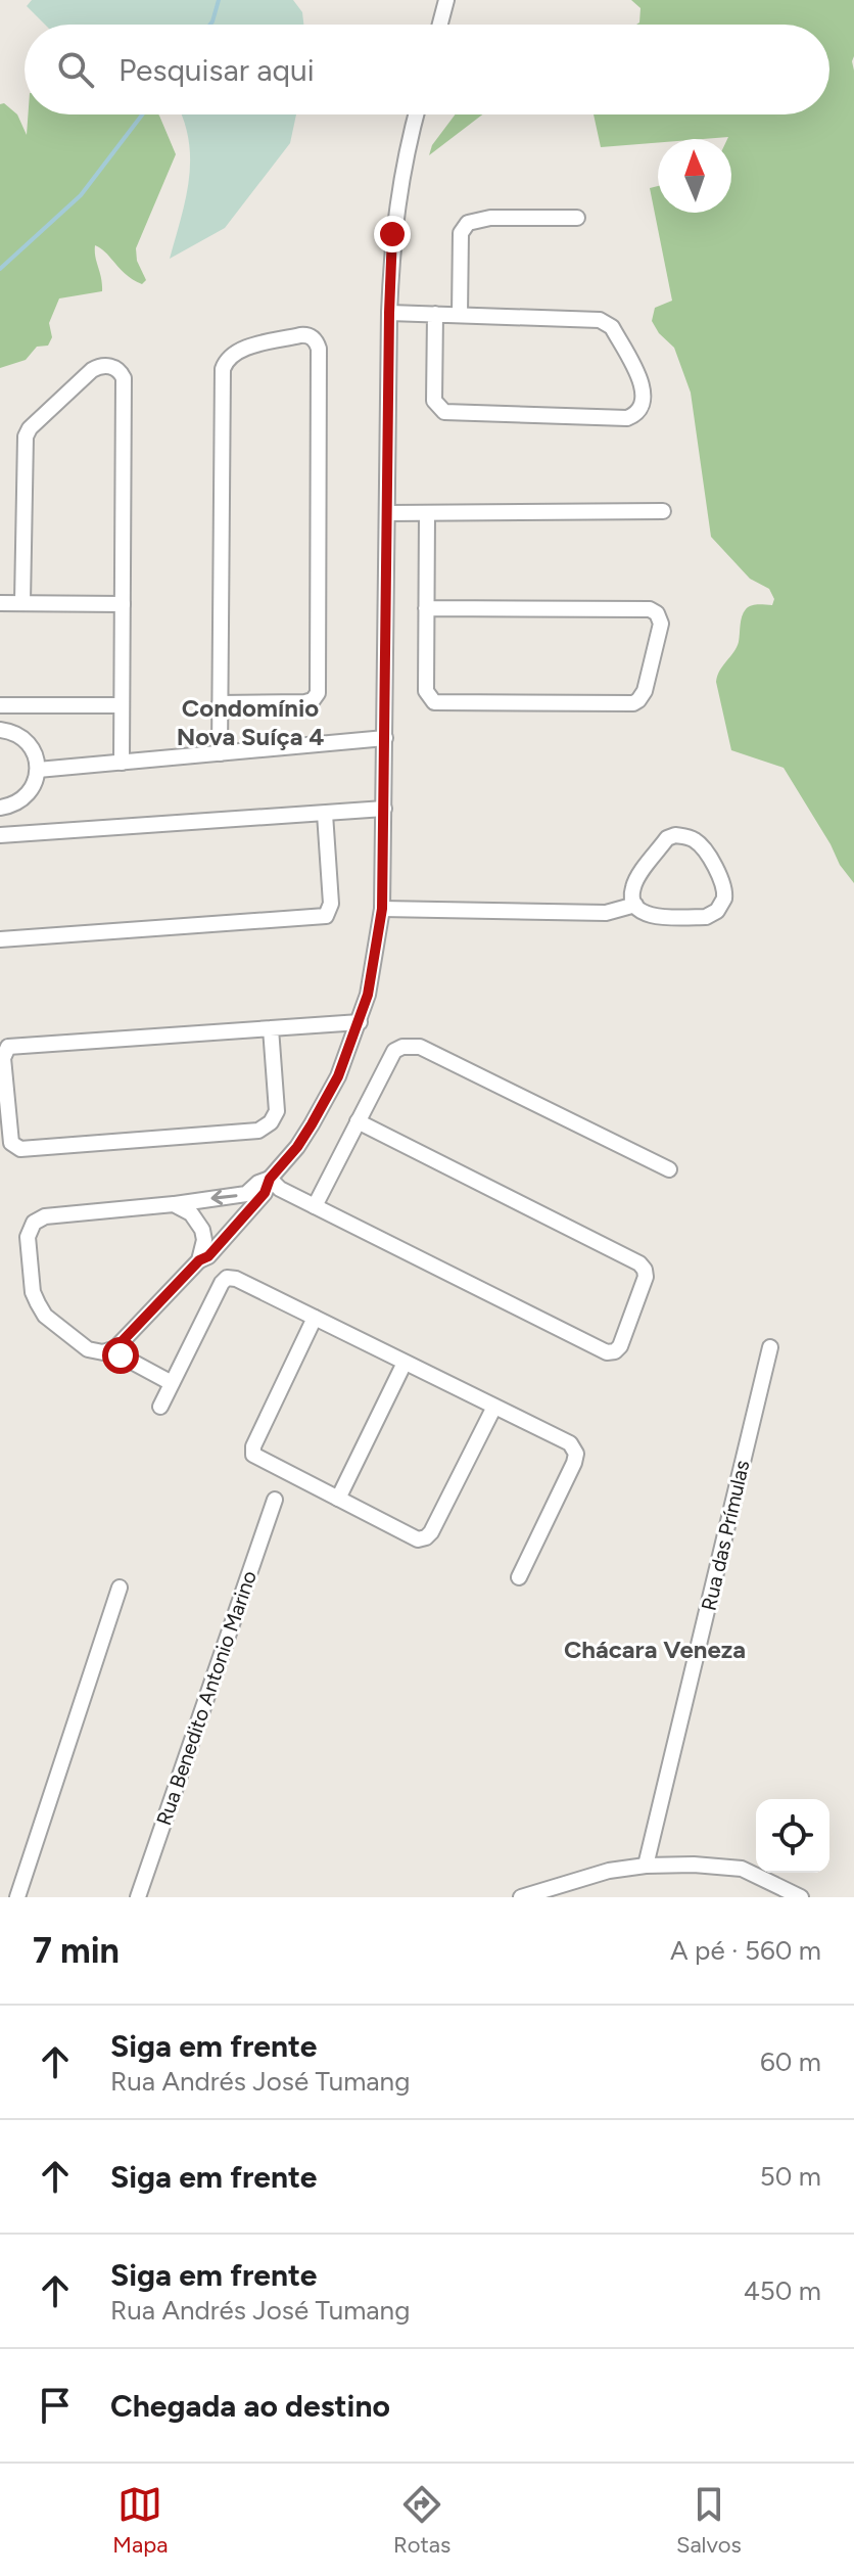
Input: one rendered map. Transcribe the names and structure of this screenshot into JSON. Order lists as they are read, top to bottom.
{
  "streets": {
    "street": ["Rua das Prímulas", "Rua Benedito Antonio Marino"]
  },
  "districts": ["Condomínio Nova Suíça 4", "Chácara Veneza"],
  "north": "top",
  "page": {
    "search": "Pesquisar aqui",
    "heading": ["7 min", "A pé · 560 m"],
    "list": [
      ["Siga em frente", "Rua Andrés José Tumang", "60 m"],
      ["Siga em frente", "50 m"],
      ["Siga em frente", "Rua Andrés José Tumang", "450 m"],
      "Chegada ao destino"
    ],
    "nav": ["Mapa", "Rotas", "Salvos"]
  }
}
